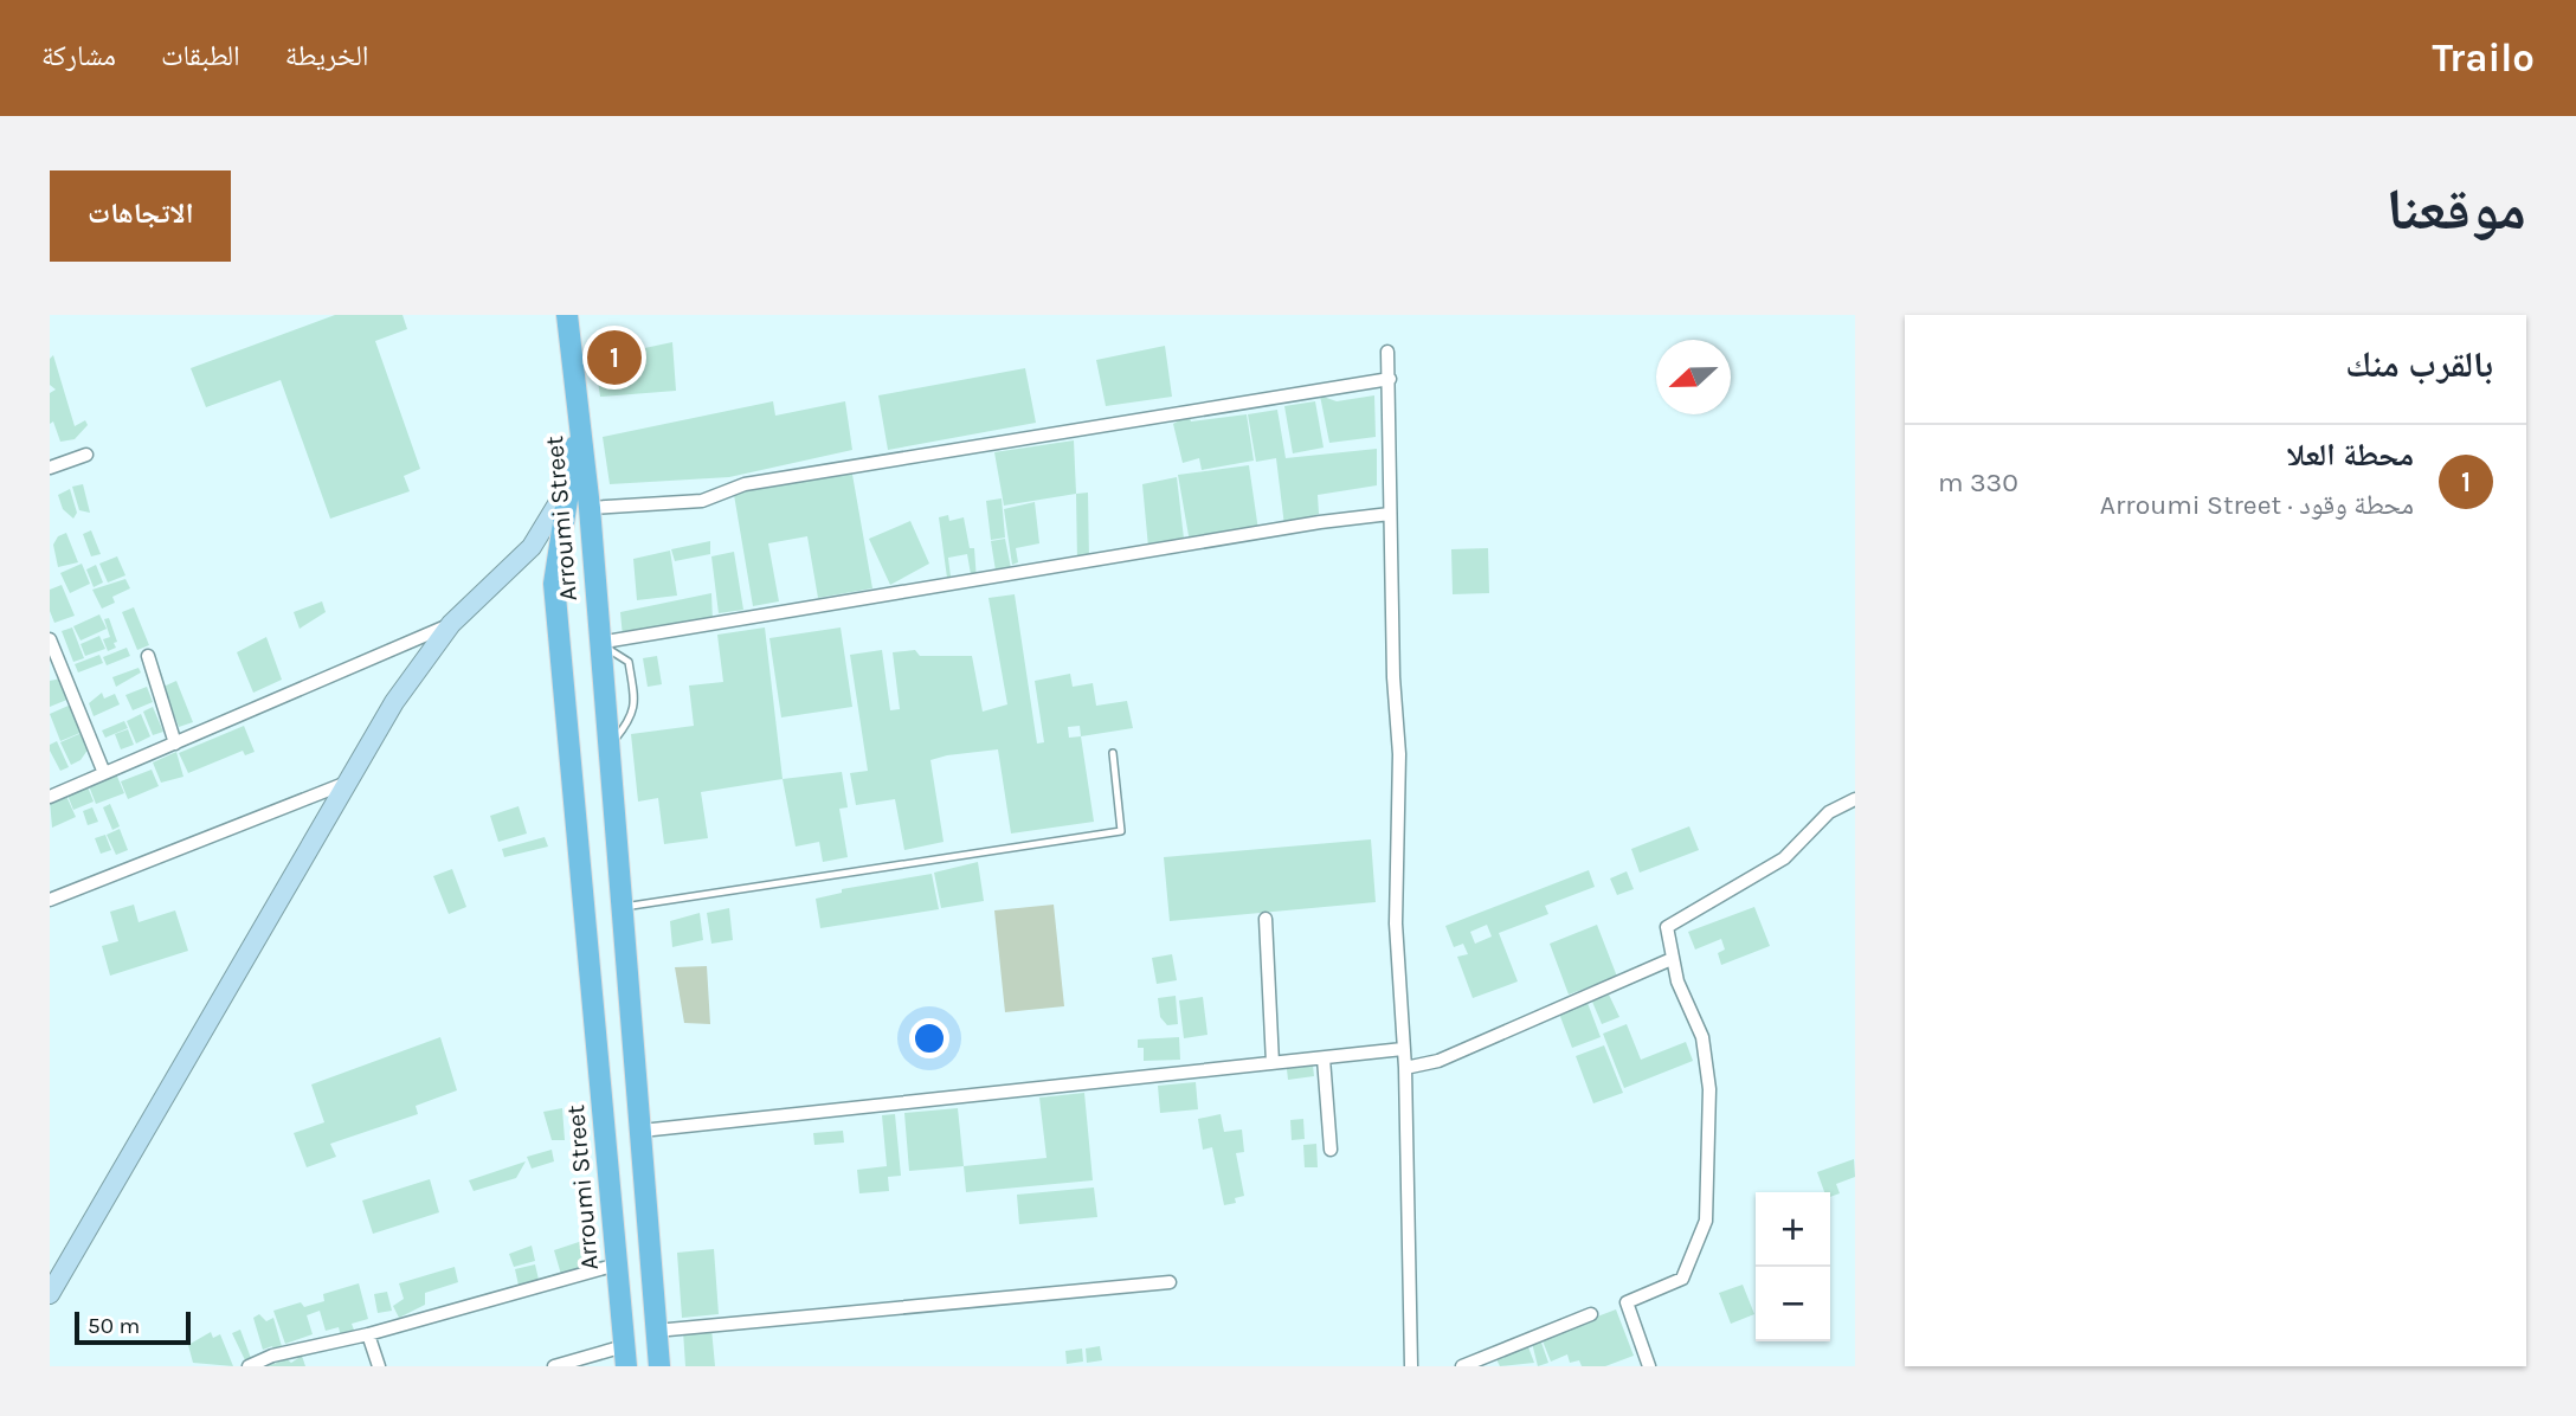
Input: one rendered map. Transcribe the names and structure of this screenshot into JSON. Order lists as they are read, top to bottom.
{
  "streets": {
    "main road": ["Arroumi Street"]
  },
  "scale_bar": "50 m",
  "north": "left",
  "page": {
    "header": "Trailo",
    "nav": ["الخريطة", "الطبقات", "مشاركة"],
    "title": "موقعنا",
    "buttons": "الاتجاهات",
    "heading": "بالقرب منك",
    "pins": "1",
    "list": [
      {
        "mark": "1",
        "name": "محطة العلا",
        "note": "محطة وقود · Arroumi Street",
        "value": "330 m"
      }
    ],
    "map_buttons": ["+", "−"],
    "scale": "50 m"
  }
}
